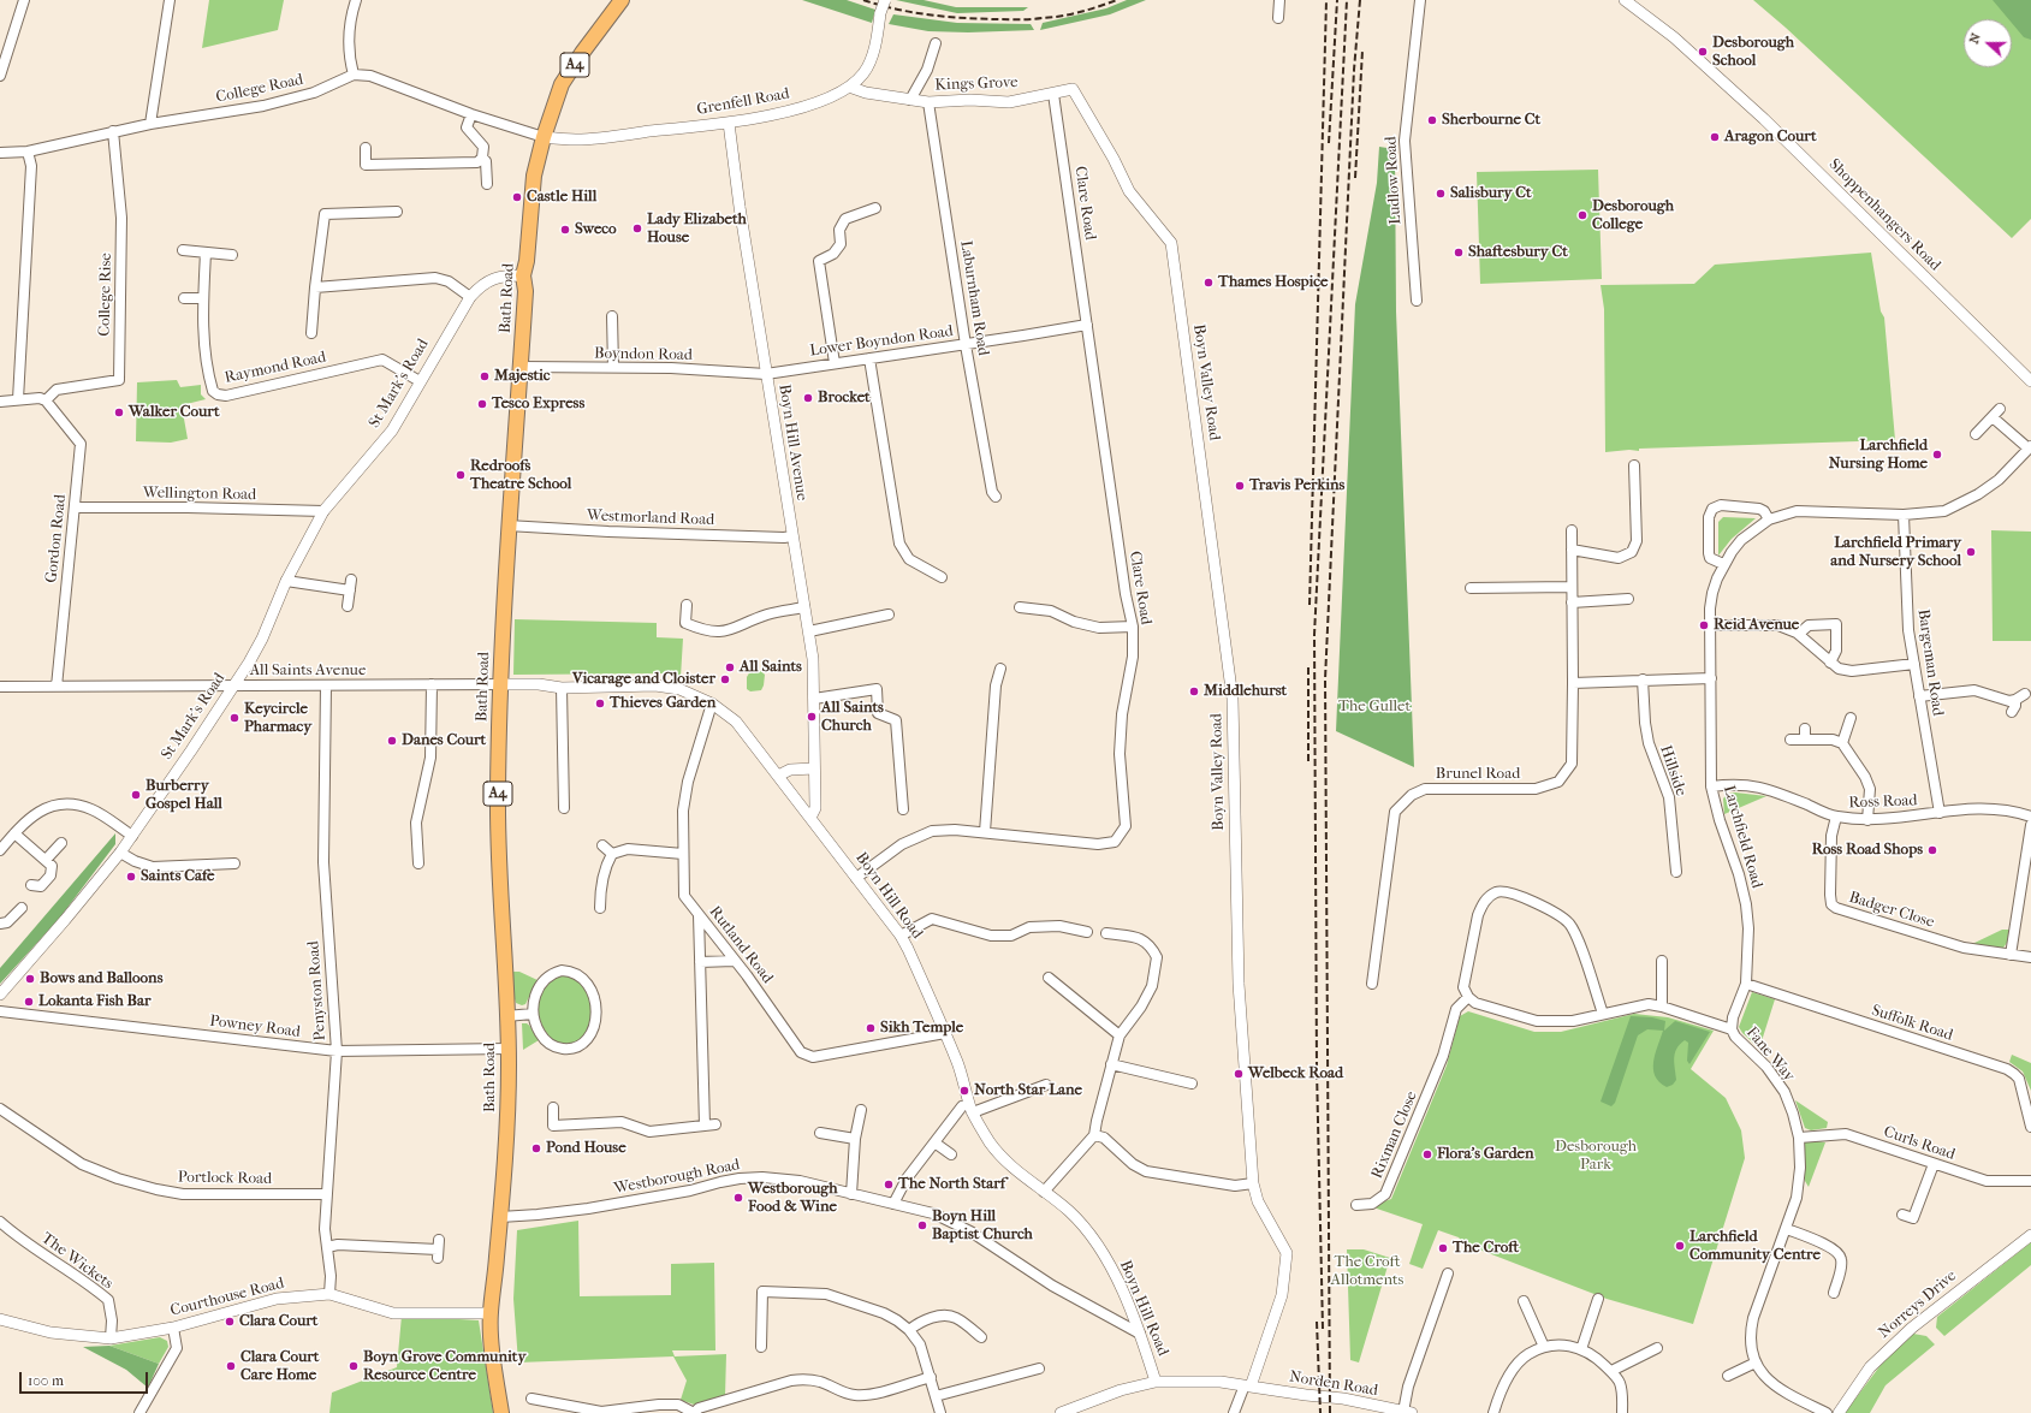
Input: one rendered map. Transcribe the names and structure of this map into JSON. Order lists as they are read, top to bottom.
{
  "streets": {
    "main road": ["A4", "Bath Road"],
    "street": [
      "Kings Grove",
      "College Road",
      "Grenfell Road",
      "Ludlow Road",
      "Clare Road",
      "Shoppenhangers Road",
      "College Rise",
      "Laburnham Road",
      "Lower Boyndon Road",
      "Boyndon Road",
      "Raymond Road",
      "Boyn Valley Road",
      "St Mark's Road",
      "Boyn Hill Avenue",
      "Wellington Road",
      "Westmorland Road",
      "Gordon Road",
      "Bargeman Road",
      "All Saints Avenue",
      "Hillside",
      "Brunel Road",
      "Ross Road",
      "Larchfield Road",
      "Boyn Hill Road",
      "Badger Close",
      "Rutland Road",
      "Penyston Road",
      "Suffolk Road",
      "Powney Road",
      "Fane Way",
      "Rixman Close",
      "Curls Road",
      "Westborough Road",
      "Portlock Road",
      "The Wickets",
      "Courthouse Road",
      "Norreys Drive",
      "Norden Road"
    ]
  },
  "crossings": [
    ["A4", "Grenfell Road"],
    ["A4", "Bath Road"],
    ["Kings Grove", "Grenfell Road"],
    ["Kings Grove", "Clare Road"],
    ["Kings Grove", "Laburnham Road"],
    ["Kings Grove", "Boyn Valley Road"],
    ["College Road", "College Rise"],
    ["Grenfell Road", "Bath Road"],
    ["Grenfell Road", "Boyn Hill Avenue"],
    ["Clare Road", "Lower Boyndon Road"],
    ["Clare Road", "Boyn Hill Road"],
    ["College Rise", "Gordon Road"],
    ["Bath Road", "Boyndon Road"],
    ["Bath Road", "St Mark's Road"],
    ["Bath Road", "Westmorland Road"],
    ["Bath Road", "All Saints Avenue"],
    ["Bath Road", "Boyn Hill Road"],
    ["Bath Road", "Powney Road"],
    ["Bath Road", "Westborough Road"],
    ["Bath Road", "Courthouse Road"],
    ["Laburnham Road", "Lower Boyndon Road"],
    ["Lower Boyndon Road", "Boyndon Road"],
    ["Lower Boyndon Road", "Boyn Hill Avenue"],
    ["Boyndon Road", "Boyn Hill Avenue"],
    ["Raymond Road", "St Mark's Road"],
    ["Boyn Valley Road", "Norden Road"],
    ["St Mark's Road", "Wellington Road"],
    ["St Mark's Road", "All Saints Avenue"],
    ["Boyn Hill Avenue", "Westmorland Road"],
    ["Boyn Hill Avenue", "Boyn Hill Road"],
    ["Wellington Road", "Gordon Road"],
    ["Gordon Road", "All Saints Avenue"],
    ["Bargeman Road", "Ross Road"],
    ["Bargeman Road", "Larchfield Road"],
    ["All Saints Avenue", "Boyn Hill Road"],
    ["All Saints Avenue", "Penyston Road"],
    ["Ross Road", "Larchfield Road"],
    ["Ross Road", "Badger Close"],
    ["Larchfield Road", "Suffolk Road"],
    ["Larchfield Road", "Fane Way"],
    ["Boyn Hill Road", "Rutland Road"],
    ["Boyn Hill Road", "Westborough Road"],
    ["Boyn Hill Road", "Norden Road"],
    ["Penyston Road", "Powney Road"],
    ["Penyston Road", "Portlock Road"],
    ["Penyston Road", "Courthouse Road"],
    ["Fane Way", "Rixman Close"],
    ["Fane Way", "Curls Road"],
    ["The Wickets", "Courthouse Road"]
  ],
  "parks": ["The Gullet", "Desborough Park", "The Croft Allotments"],
  "places": [
    "Desborough School",
    "Sherbourne Ct",
    "Aragon Court",
    "Salisbury Ct",
    "Castle Hill",
    "Desborough College",
    "Lady Elizabeth House",
    "Sweco",
    "Shaftesbury Ct",
    "Thames Hospice",
    "Majestic",
    "Brocket",
    "Tesco Express",
    "Walker Court",
    "Larchfield Nursing Home",
    "Redroofs Theatre School",
    "Travis Perkins",
    "Larchfield Primary and Nursery School",
    "Reid Avenue",
    "All Saints",
    "Vicarage and Cloister",
    "Middlehurst",
    "Thieves Garden",
    "All Saints Church",
    "Keycircle Pharmacy",
    "Danes Court",
    "Burberry Gospel Hall",
    "Ross Road Shops",
    "Saints Cafe",
    "Bows and Balloons",
    "Lokanta Fish Bar",
    "Sikh Temple",
    "Welbeck Road",
    "North Star Lane",
    "Pond House",
    "Flora's Garden",
    "The North Starf",
    "Westborough Food & Wine",
    "Boyn Hill Baptist Church",
    "Larchfield Community Centre",
    "The Croft",
    "Clara Court",
    "Clara Court Care Home",
    "Boyn Grove Community Resource Centre"
  ],
  "scale_bar": "100 m",
  "north": "left"
}
